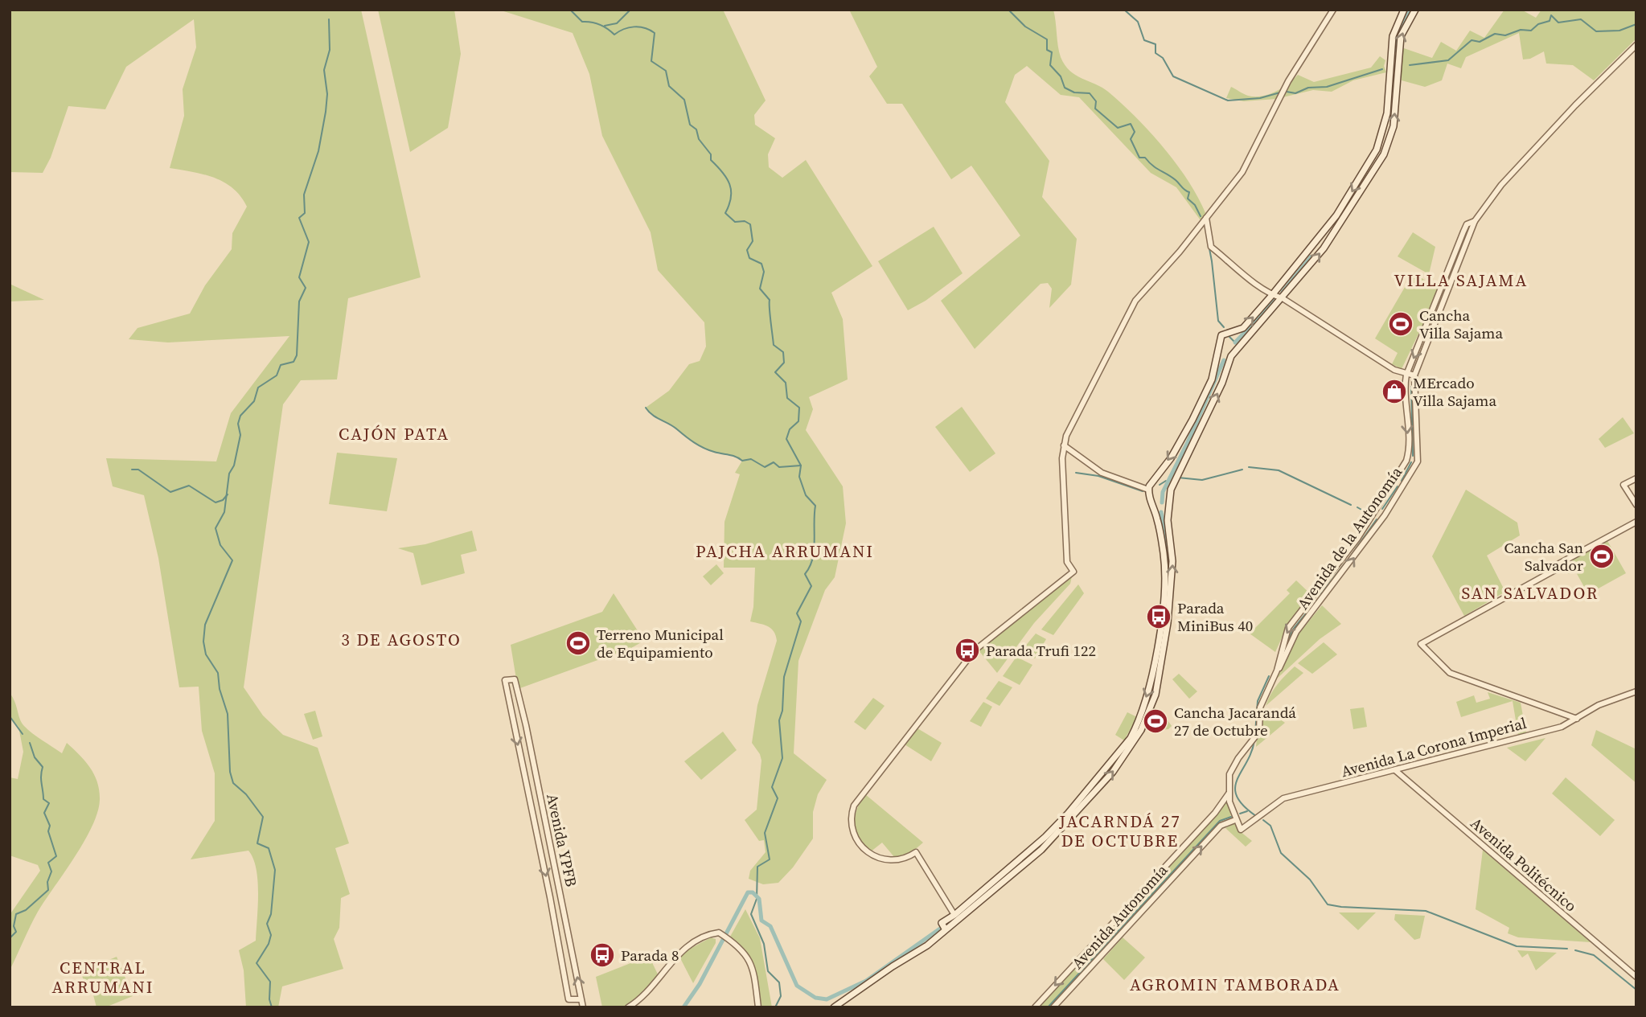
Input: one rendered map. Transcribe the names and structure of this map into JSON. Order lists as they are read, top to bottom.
{
  "streets": {
    "street": [
      "Avenida de la Autonomía",
      "Avenida La Corona Imperial",
      "Avenida YPFB",
      "Avenida Politécnico",
      "Avenida Autonomía"
    ]
  },
  "crossings": [
    ["Avenida de la Autonomía", "Avenida Autonomía"],
    ["Avenida La Corona Imperial", "Avenida Politécnico"],
    ["Avenida La Corona Imperial", "Avenida Autonomía"]
  ],
  "districts": [
    "VILLA SAJAMA",
    "CAJÓN PATA",
    "PAJCHA ARRUMANI",
    "SAN SALVADOR",
    "3 DE AGOSTO",
    "JACARNDÁ 27 DE OCTUBRE",
    "CENTRAL ARRUMANI",
    "AGROMIN TAMBORADA"
  ],
  "places": {
    "sports": [
      "Cancha Villa Sajama",
      "Cancha San Salvador",
      "Terreno Municipal de Equipamiento",
      "Cancha Jacarandá 27 de Octubre"
    ],
    "shop": ["MErcado Villa Sajama"],
    "bus stop": ["Parada MiniBus 40", "Parada Trufi 122", "Parada 8"]
  }
}
